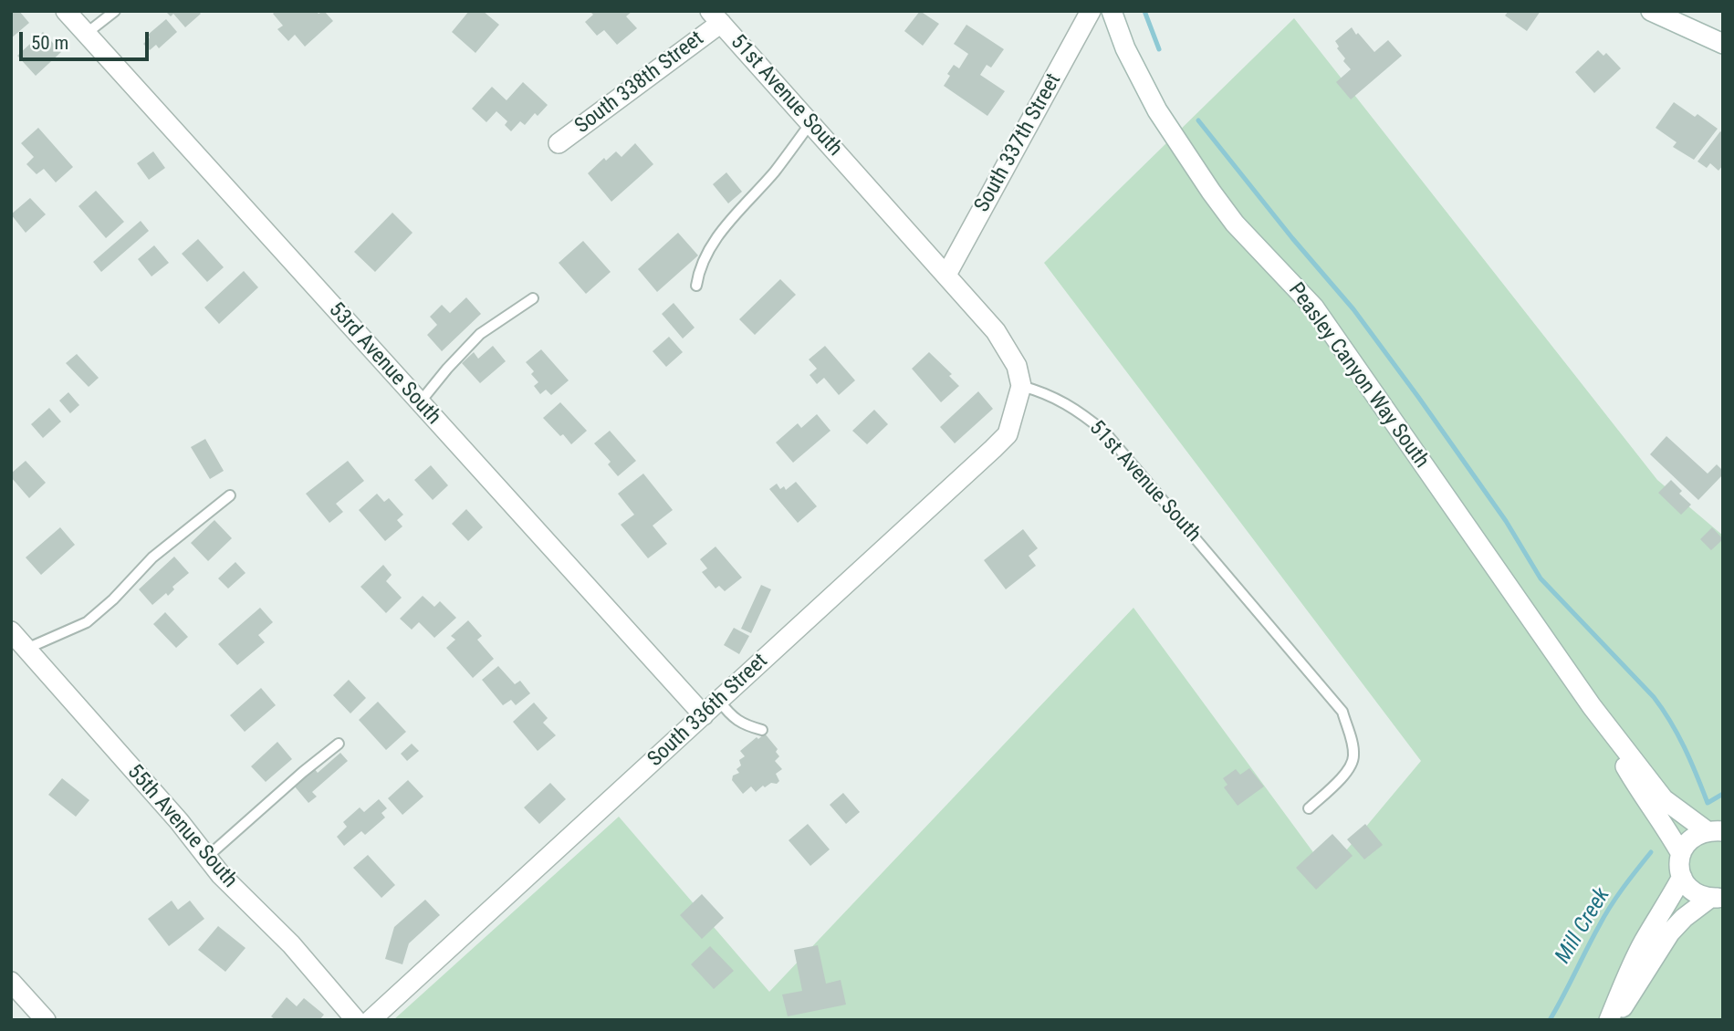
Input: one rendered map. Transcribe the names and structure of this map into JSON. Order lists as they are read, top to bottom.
{
  "streets": {
    "street": [
      "South 338th Street",
      "51st Avenue South",
      "South 337th Street",
      "53rd Avenue South",
      "Peasley Canyon Way South",
      "South 336th Street",
      "55th Avenue South"
    ]
  },
  "crossings": [
    ["South 338th Street", "51st Avenue South"],
    ["51st Avenue South", "South 337th Street"],
    ["51st Avenue South", "South 336th Street"],
    ["53rd Avenue South", "South 336th Street"]
  ],
  "water": ["Mill Creek"],
  "scale_bar": "50 m"
}
